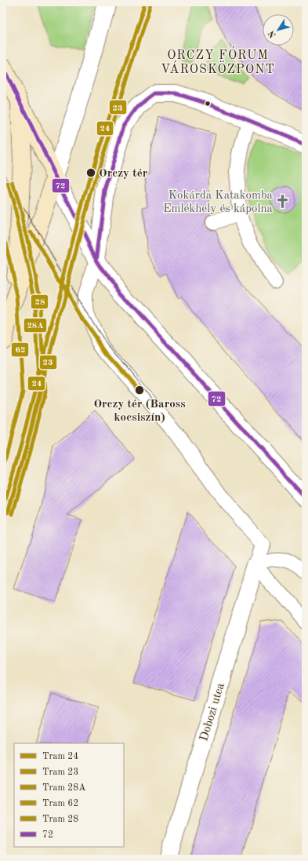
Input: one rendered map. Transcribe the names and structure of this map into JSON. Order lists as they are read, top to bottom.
{
  "streets": {
    "street": ["Dobozi utca"]
  },
  "districts": ["ORCZY FÓRUM VÁROSKÖZPONT"],
  "places": {
    "other": ["Orczy tér", "Orczy tér (Baross kocsiszín)"],
    "church": ["Kokárda Katakomba Emlékhely és kápolna"]
  },
  "lines": [
    "tram line 24",
    "tram line 23",
    "transit line 72",
    "tram line 28",
    "tram line 28A",
    "tram line 62"
  ],
  "legend": [
    "Tram 24",
    "Tram 23",
    "Tram 28A",
    "Tram 62",
    "Tram 28",
    "72"
  ],
  "north": "bottom left"
}
